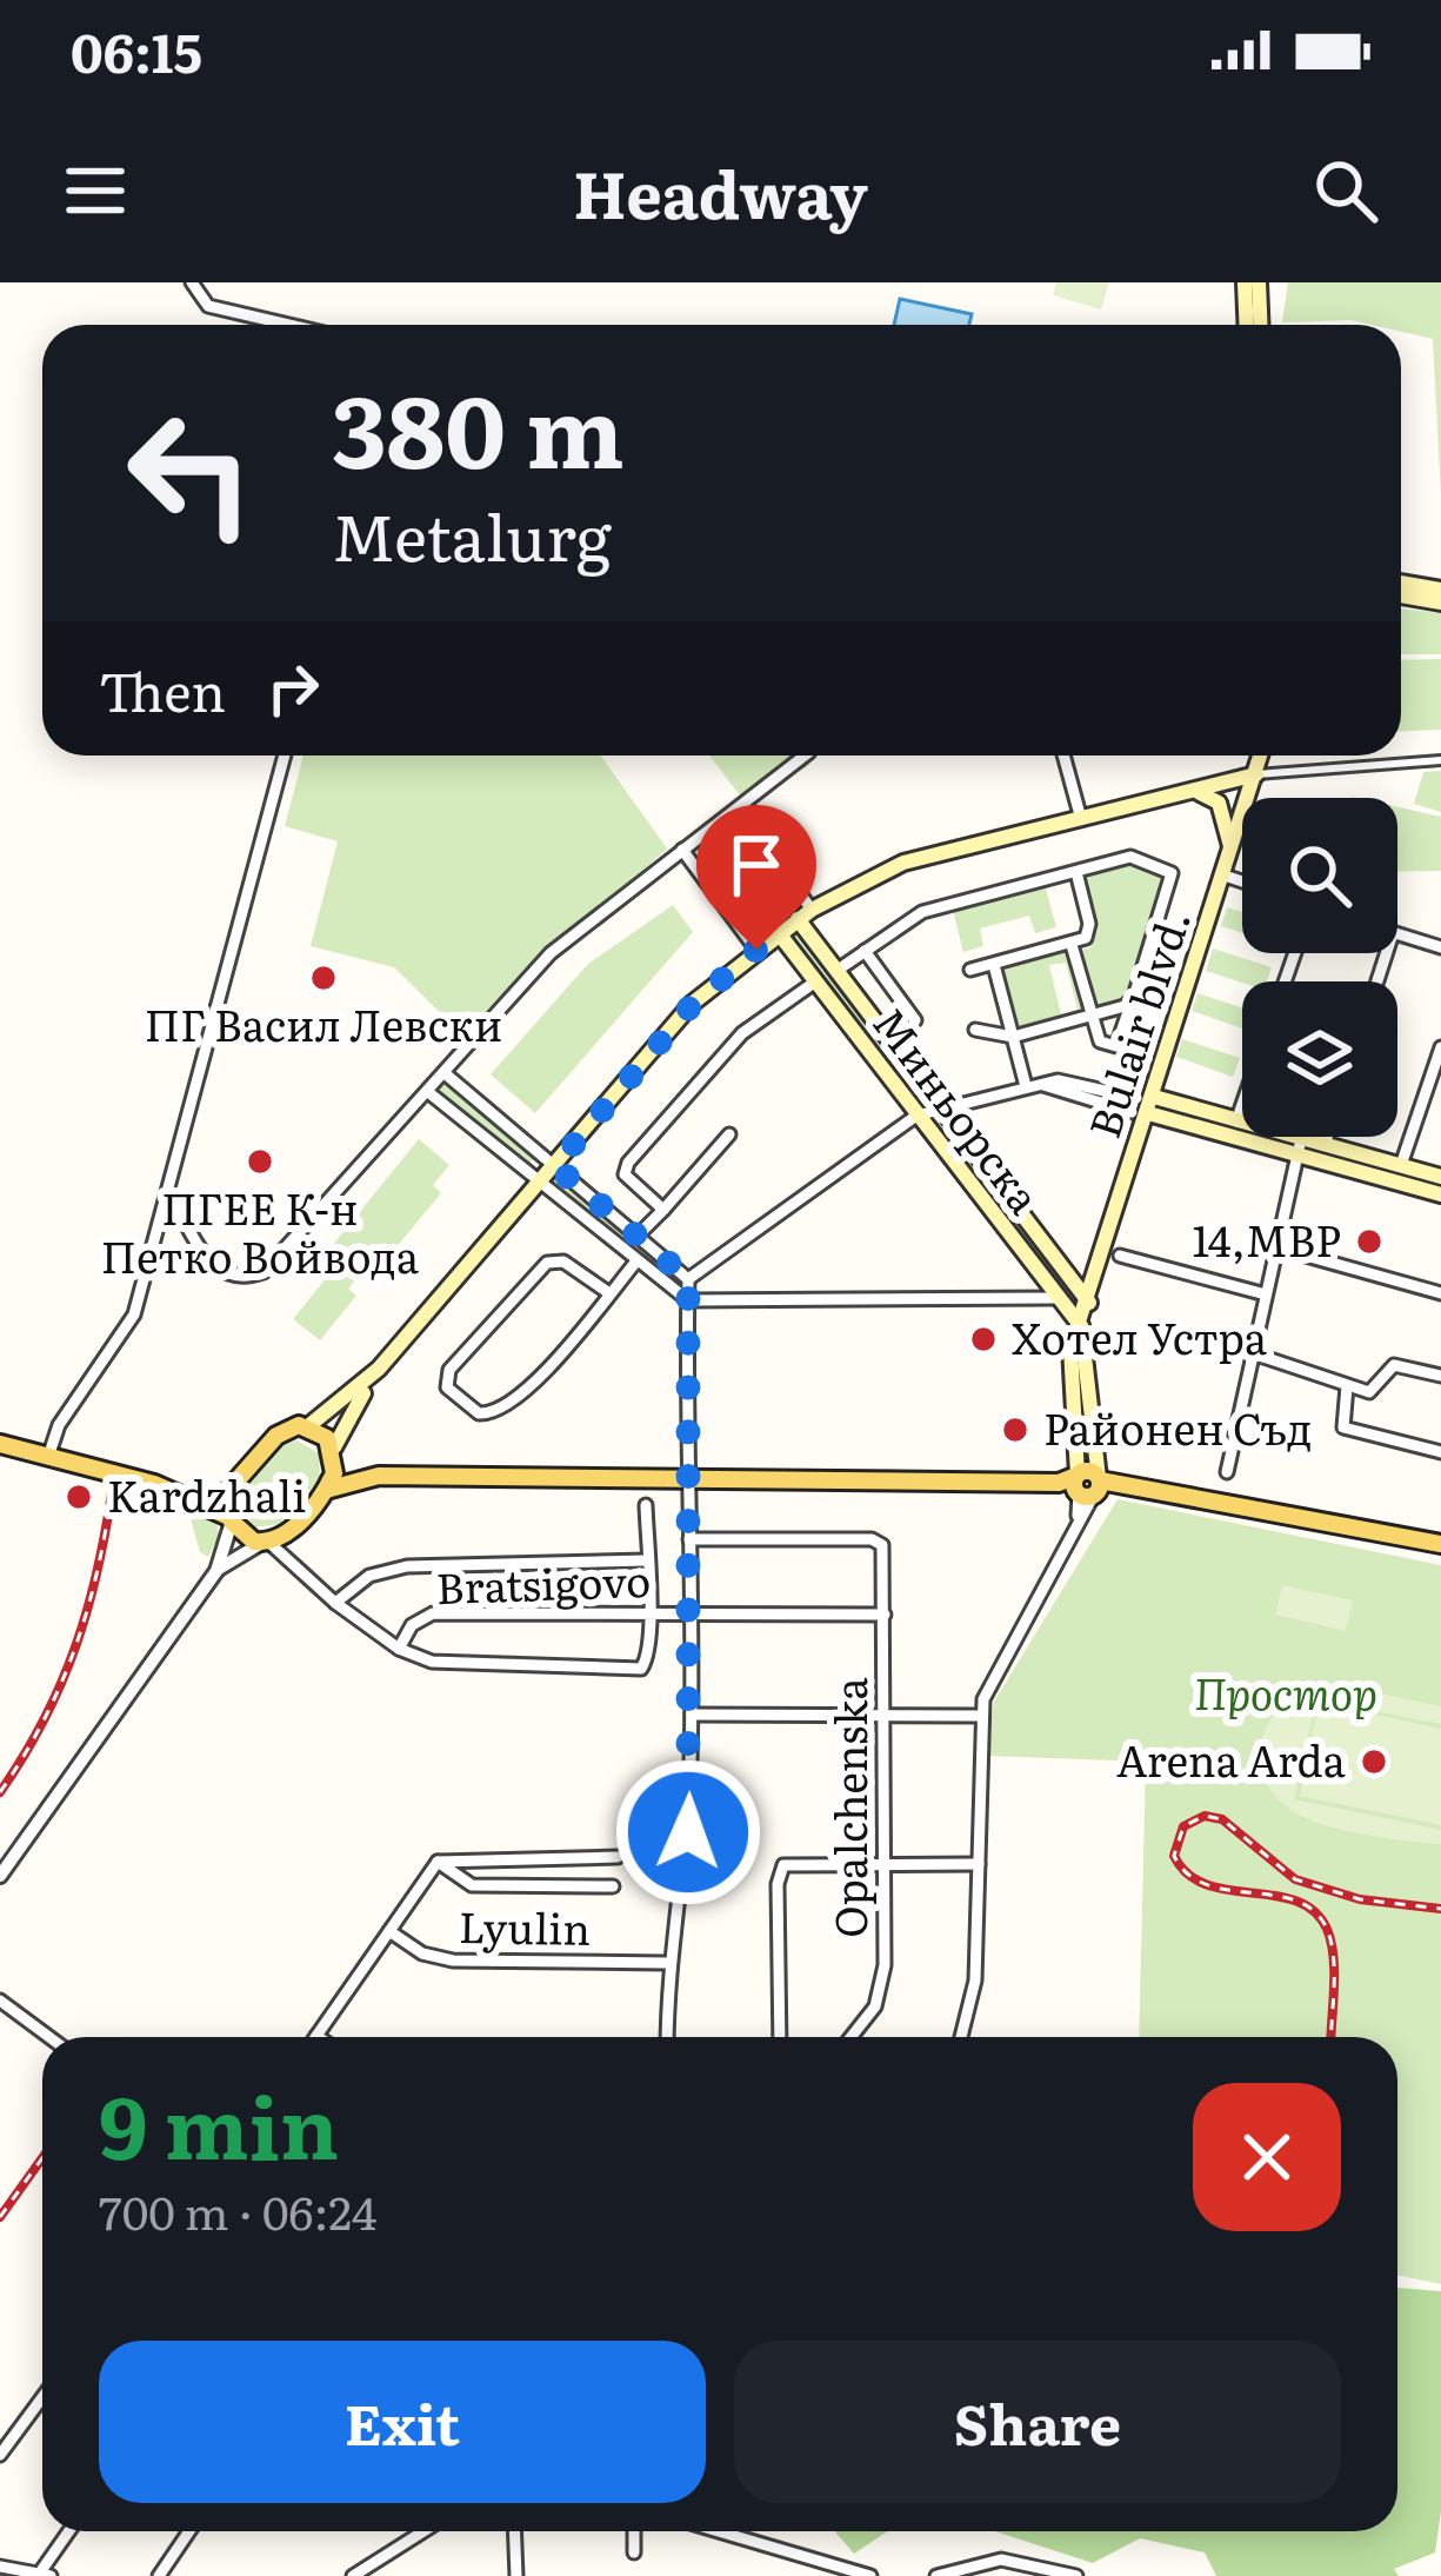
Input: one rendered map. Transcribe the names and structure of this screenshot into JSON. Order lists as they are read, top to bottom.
{
  "streets": {
    "main road": ["Bulair blvd.", "Миньорска"],
    "street": ["Bratsigovo", "Opalchenska", "Lyulin"]
  },
  "crossings": [
    ["Bulair blvd.", "Миньорска"],
    ["Bratsigovo", "Opalchenska"]
  ],
  "parks": ["Простор"],
  "places": [
    "ПГ Васил Левски",
    "ПГЕЕ К-н Петко Войвода",
    "14,МВР",
    "Хотел Устра",
    "Районен Съд",
    "Kardzhali",
    "Arena Arda"
  ],
  "page": {
    "status": "06:15",
    "header": "Headway",
    "turn": ["380 m", "Metalurg"],
    "then": "Then",
    "heading": ["9 min", "700 m · 06:24"],
    "buttons": ["Exit", "Share"]
  }
}
